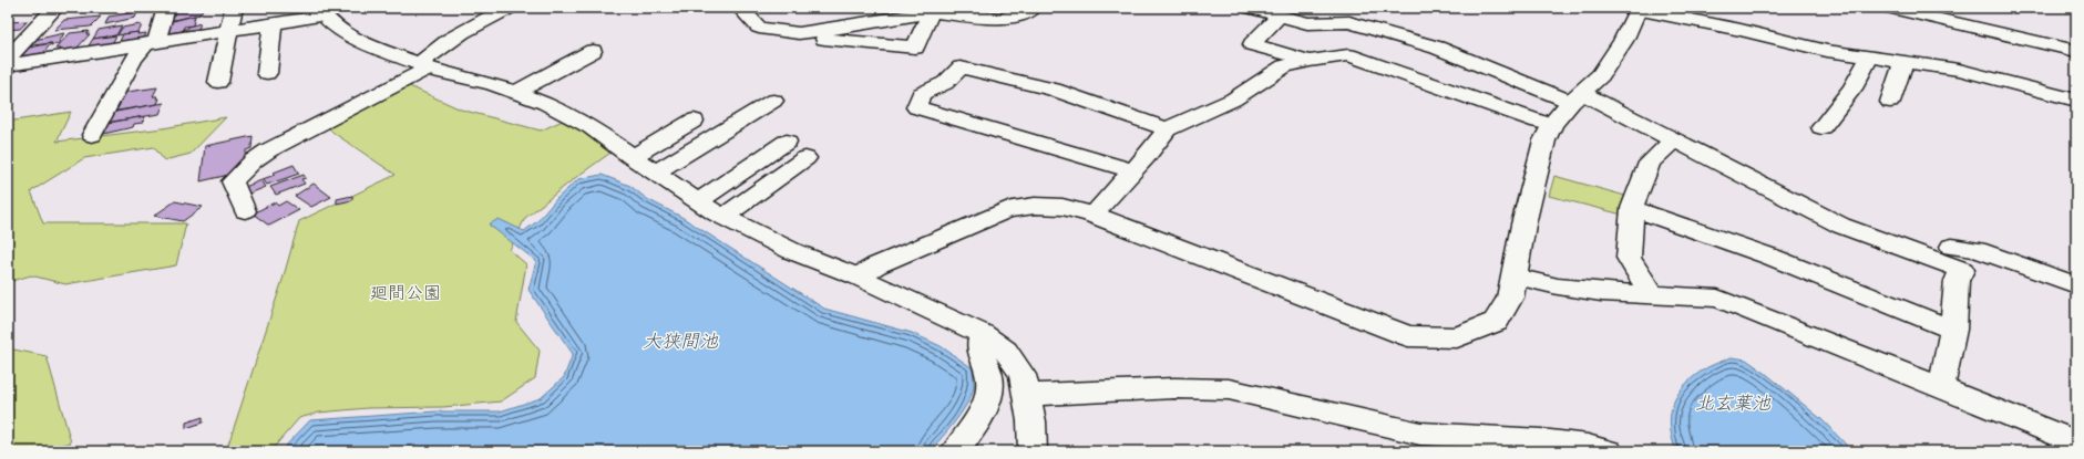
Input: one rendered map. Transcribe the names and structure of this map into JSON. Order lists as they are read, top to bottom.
{
  "water": ["大狭間池", "北玄葉池"],
  "parks": ["廻間公園"]
}
